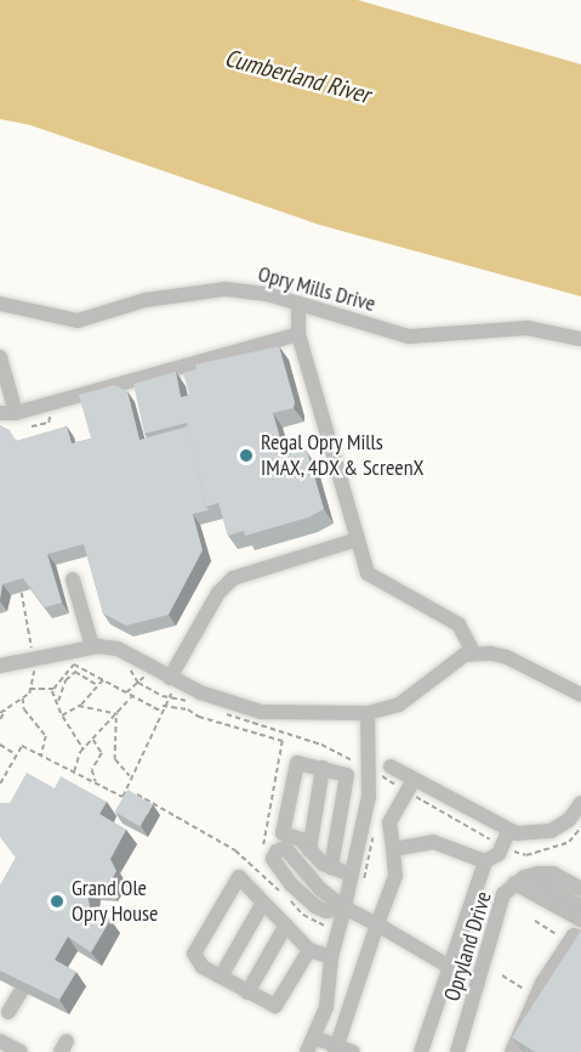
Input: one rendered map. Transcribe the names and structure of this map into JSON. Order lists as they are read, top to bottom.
{
  "streets": {
    "lane": ["Opry Mills Drive", "Opryland Drive"]
  },
  "water": ["Cumberland River"],
  "places": ["Regal Opry Mills IMAX, 4DX & ScreenX", "Grand Ole Opry House"]
}
